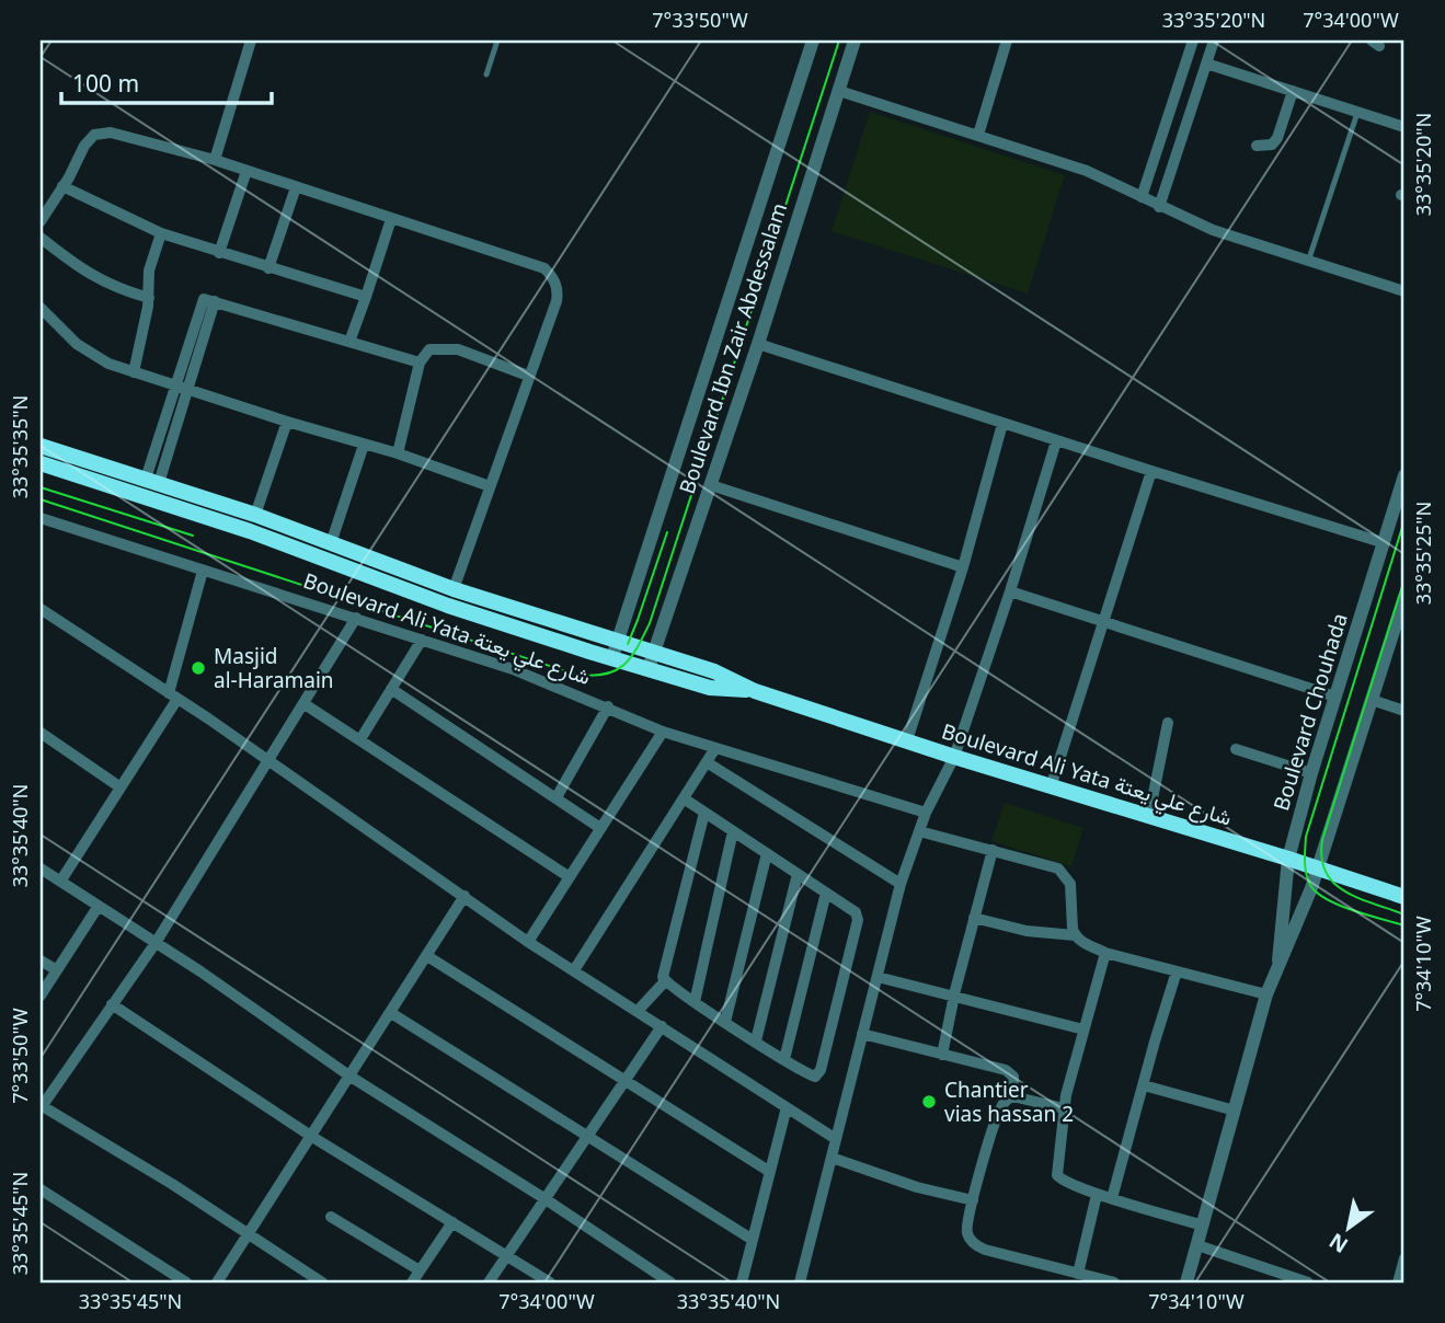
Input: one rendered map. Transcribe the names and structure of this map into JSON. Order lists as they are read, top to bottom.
{
  "streets": {
    "main road": ["Boulevard Ali Yata شارع علي يعتة"],
    "street": ["Boulevard Ibn Zair Abdessalam", "Boulevard Chouhada"]
  },
  "crossings": [
    ["Boulevard Ibn Zair Abdessalam", "Boulevard Ali Yata شارع علي يعتة"],
    ["Boulevard Ali Yata شارع علي يعتة", "Boulevard Chouhada"]
  ],
  "places": ["Masjid al-Haramain", "Chantier vias hassan 2"],
  "scale_bar": "100 m",
  "north": "bottom left",
  "coordinates": [
    "7°33'50\"W",
    "33°35'20\"N",
    "7°34'00\"W",
    "33°35'35\"N",
    "33°35'25\"N",
    "33°35'40\"N",
    "7°34'10\"W",
    "33°35'45\"N"
  ]
}
